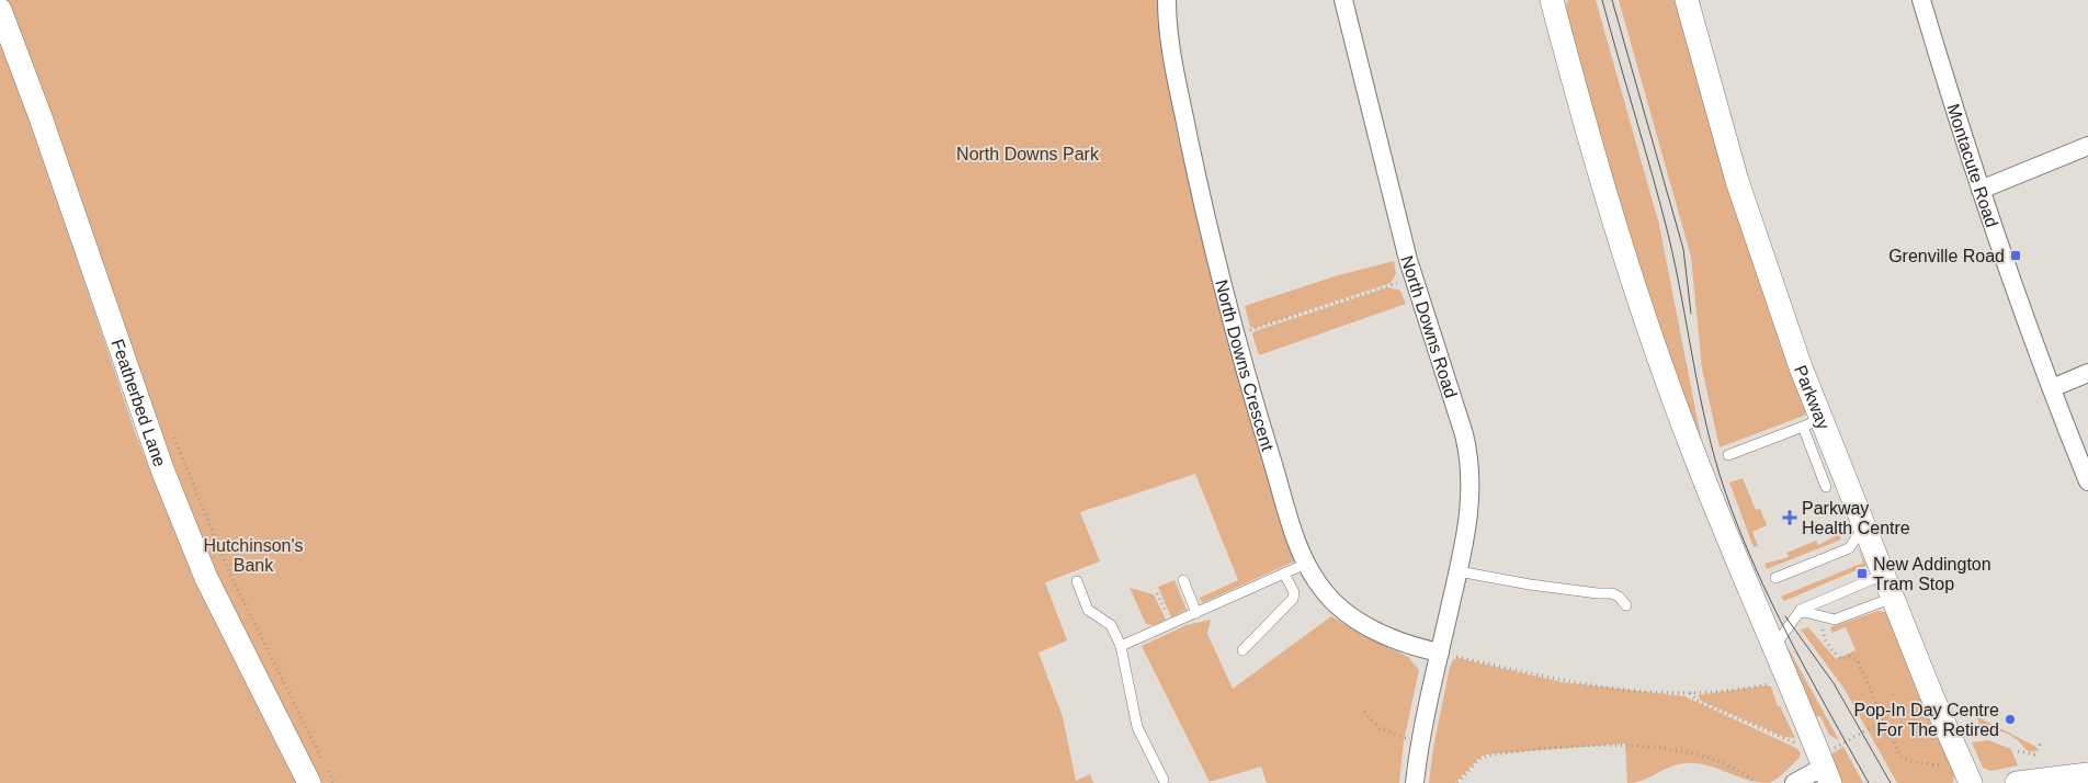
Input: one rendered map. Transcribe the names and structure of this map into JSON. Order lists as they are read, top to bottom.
{
  "streets": {
    "street": [
      "Montacute Road",
      "North Downs Road",
      "North Downs Crescent",
      "Parkway",
      "Featherbed Lane"
    ]
  },
  "crossings": [
    ["North Downs Road", "North Downs Crescent"]
  ],
  "parks": ["North Downs Park", "Hutchinson's Bank"],
  "places": {
    "transit": ["Grenville Road", "New Addington Tram Stop"],
    "health": ["Parkway Health Centre"],
    "other": ["Pop-In Day Centre For The Retired"]
  }
}
